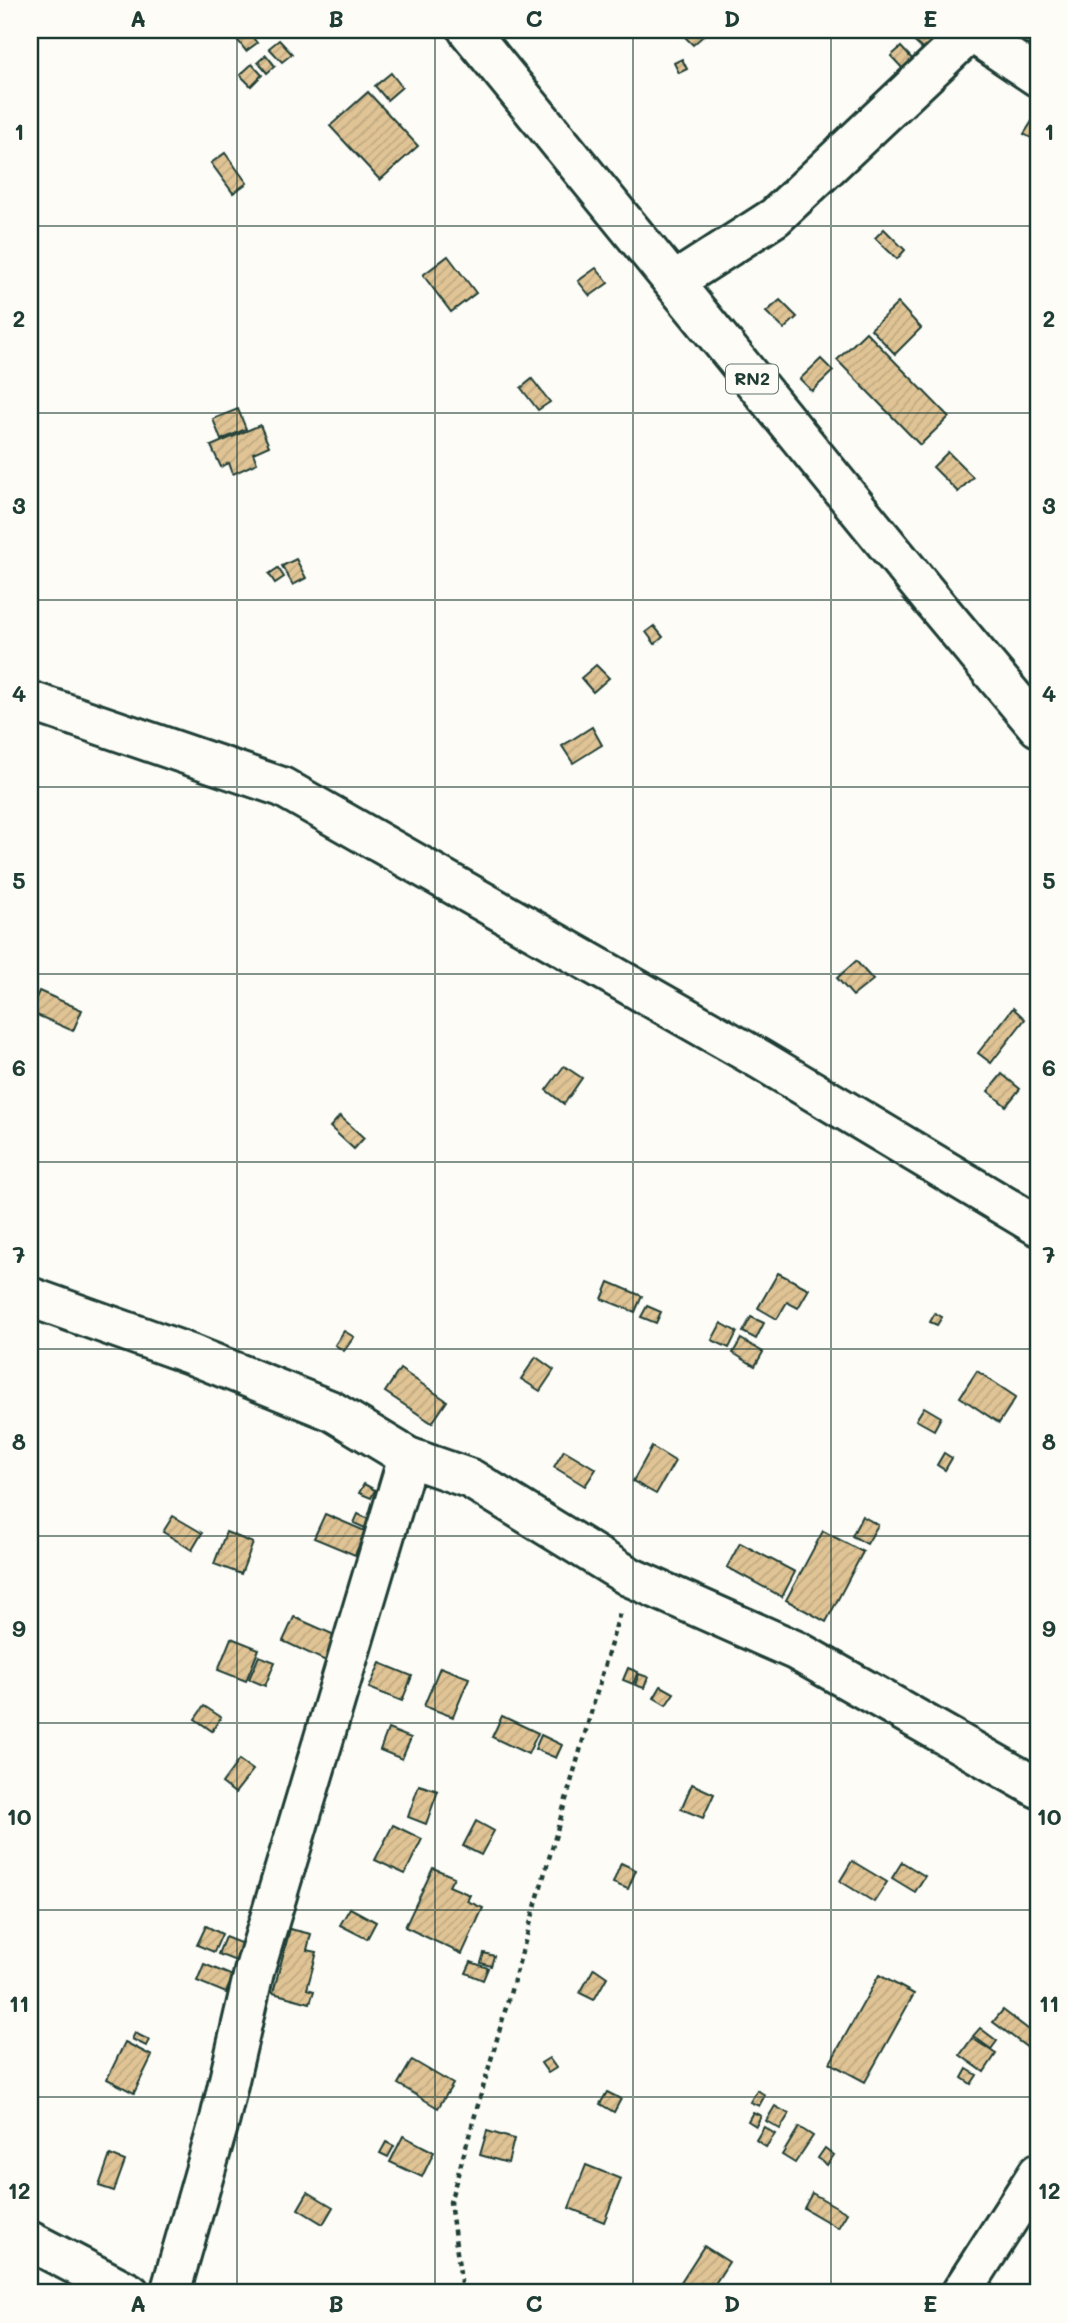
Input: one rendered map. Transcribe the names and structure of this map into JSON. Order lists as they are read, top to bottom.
{
  "streets": {
    "main road": ["RN2"]
  },
  "grid": {
    "columns": [
      "A",
      "B",
      "C",
      "D",
      "E"
    ],
    "rows": [
      "1",
      "2",
      "3",
      "4",
      "5",
      "6",
      "7",
      "8",
      "9",
      "10",
      "11",
      "12"
    ]
  }
}
